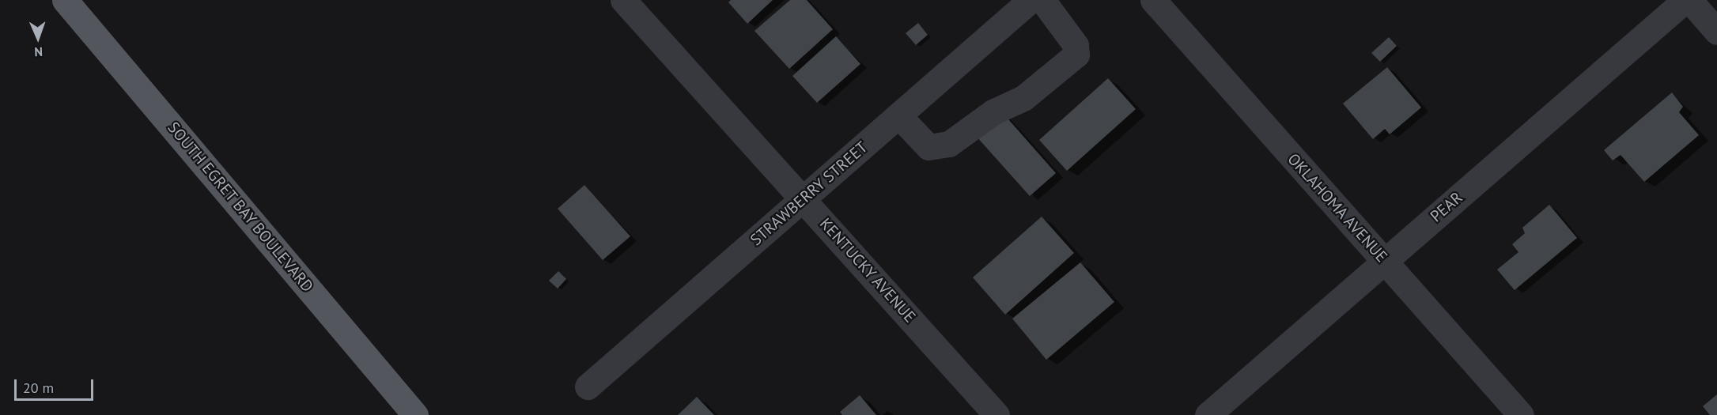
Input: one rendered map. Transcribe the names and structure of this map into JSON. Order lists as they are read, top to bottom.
{
  "streets": {
    "main road": ["SOUTH EGRET BAY BOULEVARD"],
    "street": [
      "STRAWBERRY STREET",
      "PEAR",
      "OKLAHOMA AVENUE",
      "KENTUCKY AVENUE"
    ]
  },
  "crossings": [
    ["STRAWBERRY STREET", "KENTUCKY AVENUE"],
    ["PEAR", "OKLAHOMA AVENUE"]
  ],
  "scale_bar": "20 m",
  "north": "bottom"
}
